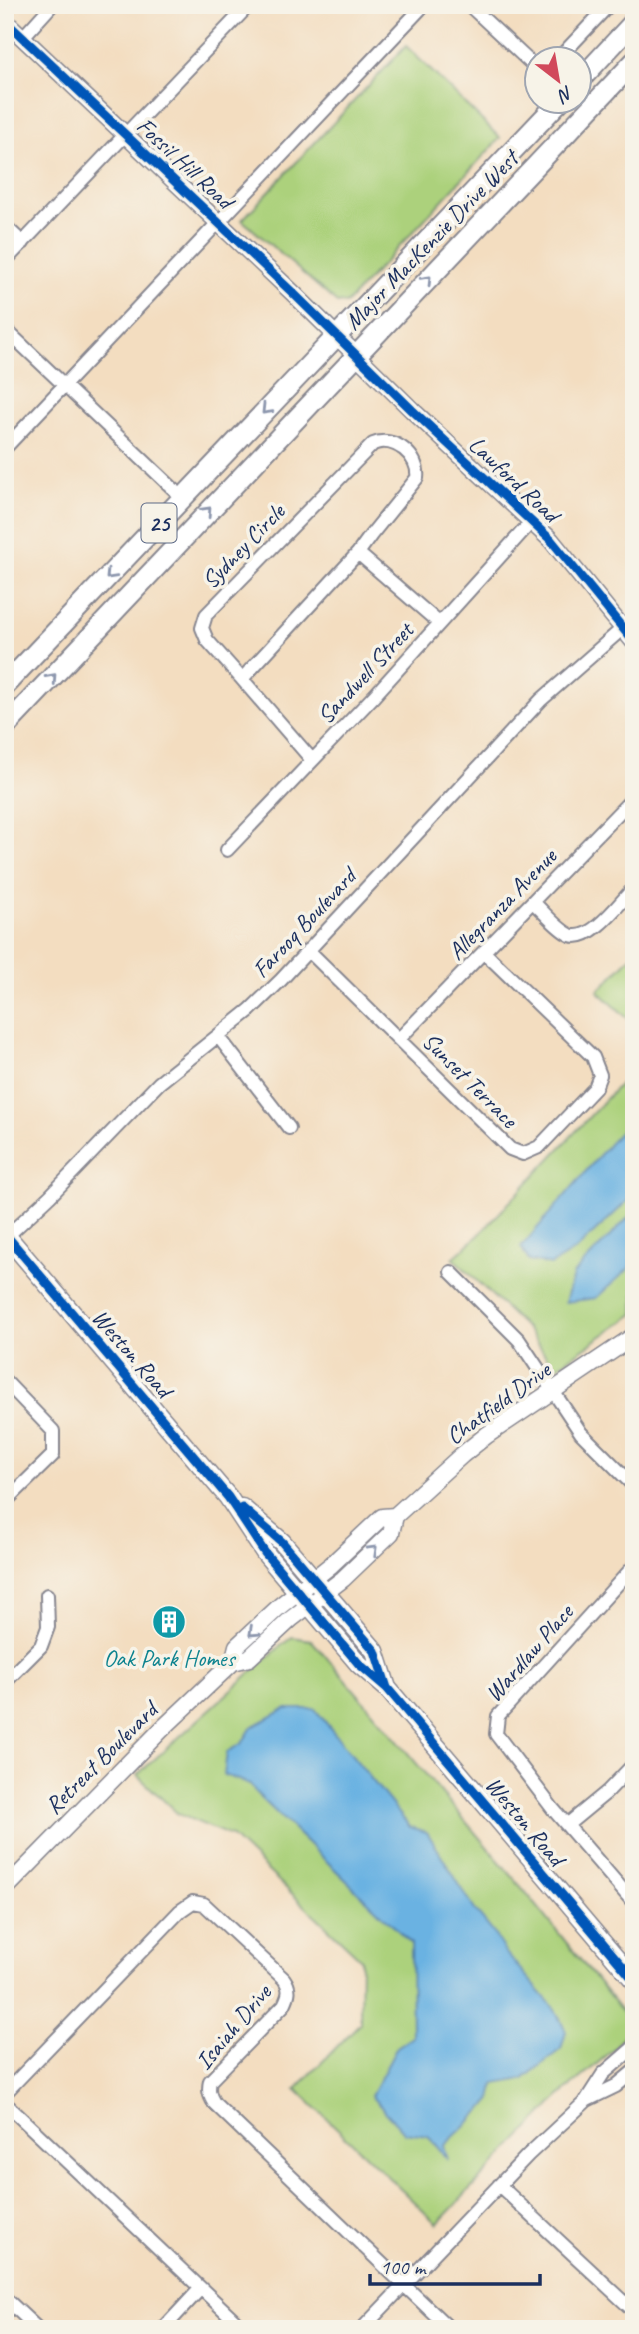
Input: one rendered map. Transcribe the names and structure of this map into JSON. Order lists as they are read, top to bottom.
{
  "streets": {
    "main road": ["Major MacKenzie Drive West", "25", "Weston Road"],
    "street": [
      "Fossil Hill Road",
      "Lawford Road",
      "Sydney Circle",
      "Sandwell Street",
      "Allegranza Avenue",
      "Farooq Boulevard",
      "Sunset Terrace",
      "Chatfield Drive",
      "Wardlaw Place",
      "Retreat Boulevard",
      "Isaiah Drive"
    ]
  },
  "crossings": [
    ["Fossil Hill Road", "Major MacKenzie Drive West"],
    ["Fossil Hill Road", "Lawford Road"],
    ["Major MacKenzie Drive West", "Lawford Road"],
    ["Lawford Road", "Sandwell Street"],
    ["Lawford Road", "Farooq Boulevard"],
    ["Allegranza Avenue", "Sunset Terrace"],
    ["Farooq Boulevard", "Sunset Terrace"],
    ["Farooq Boulevard", "Weston Road"],
    ["Weston Road", "Chatfield Drive"],
    ["Weston Road", "Retreat Boulevard"],
    ["Chatfield Drive", "Retreat Boulevard"]
  ],
  "places": {
    "building": ["Oak Park Homes"]
  },
  "scale_bar": "100 m",
  "north": "bottom right"
}
